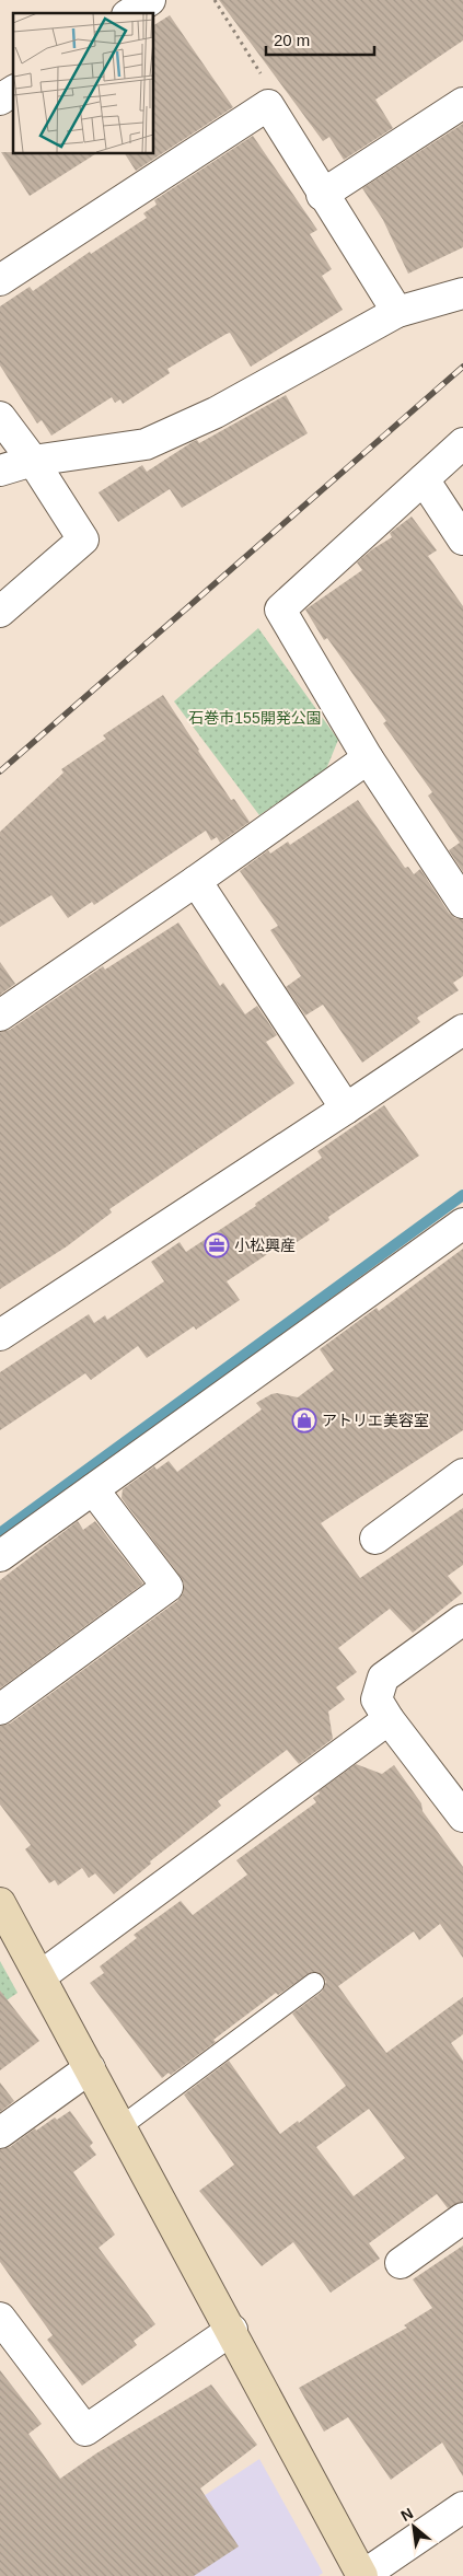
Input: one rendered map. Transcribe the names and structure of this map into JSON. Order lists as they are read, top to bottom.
{
  "parks": ["石巻市155開発公園"],
  "places": {
    "office": ["小松興産"],
    "shop": ["アトリエ美容室"]
  },
  "scale_bar": "20 m",
  "north": "top left"
}
